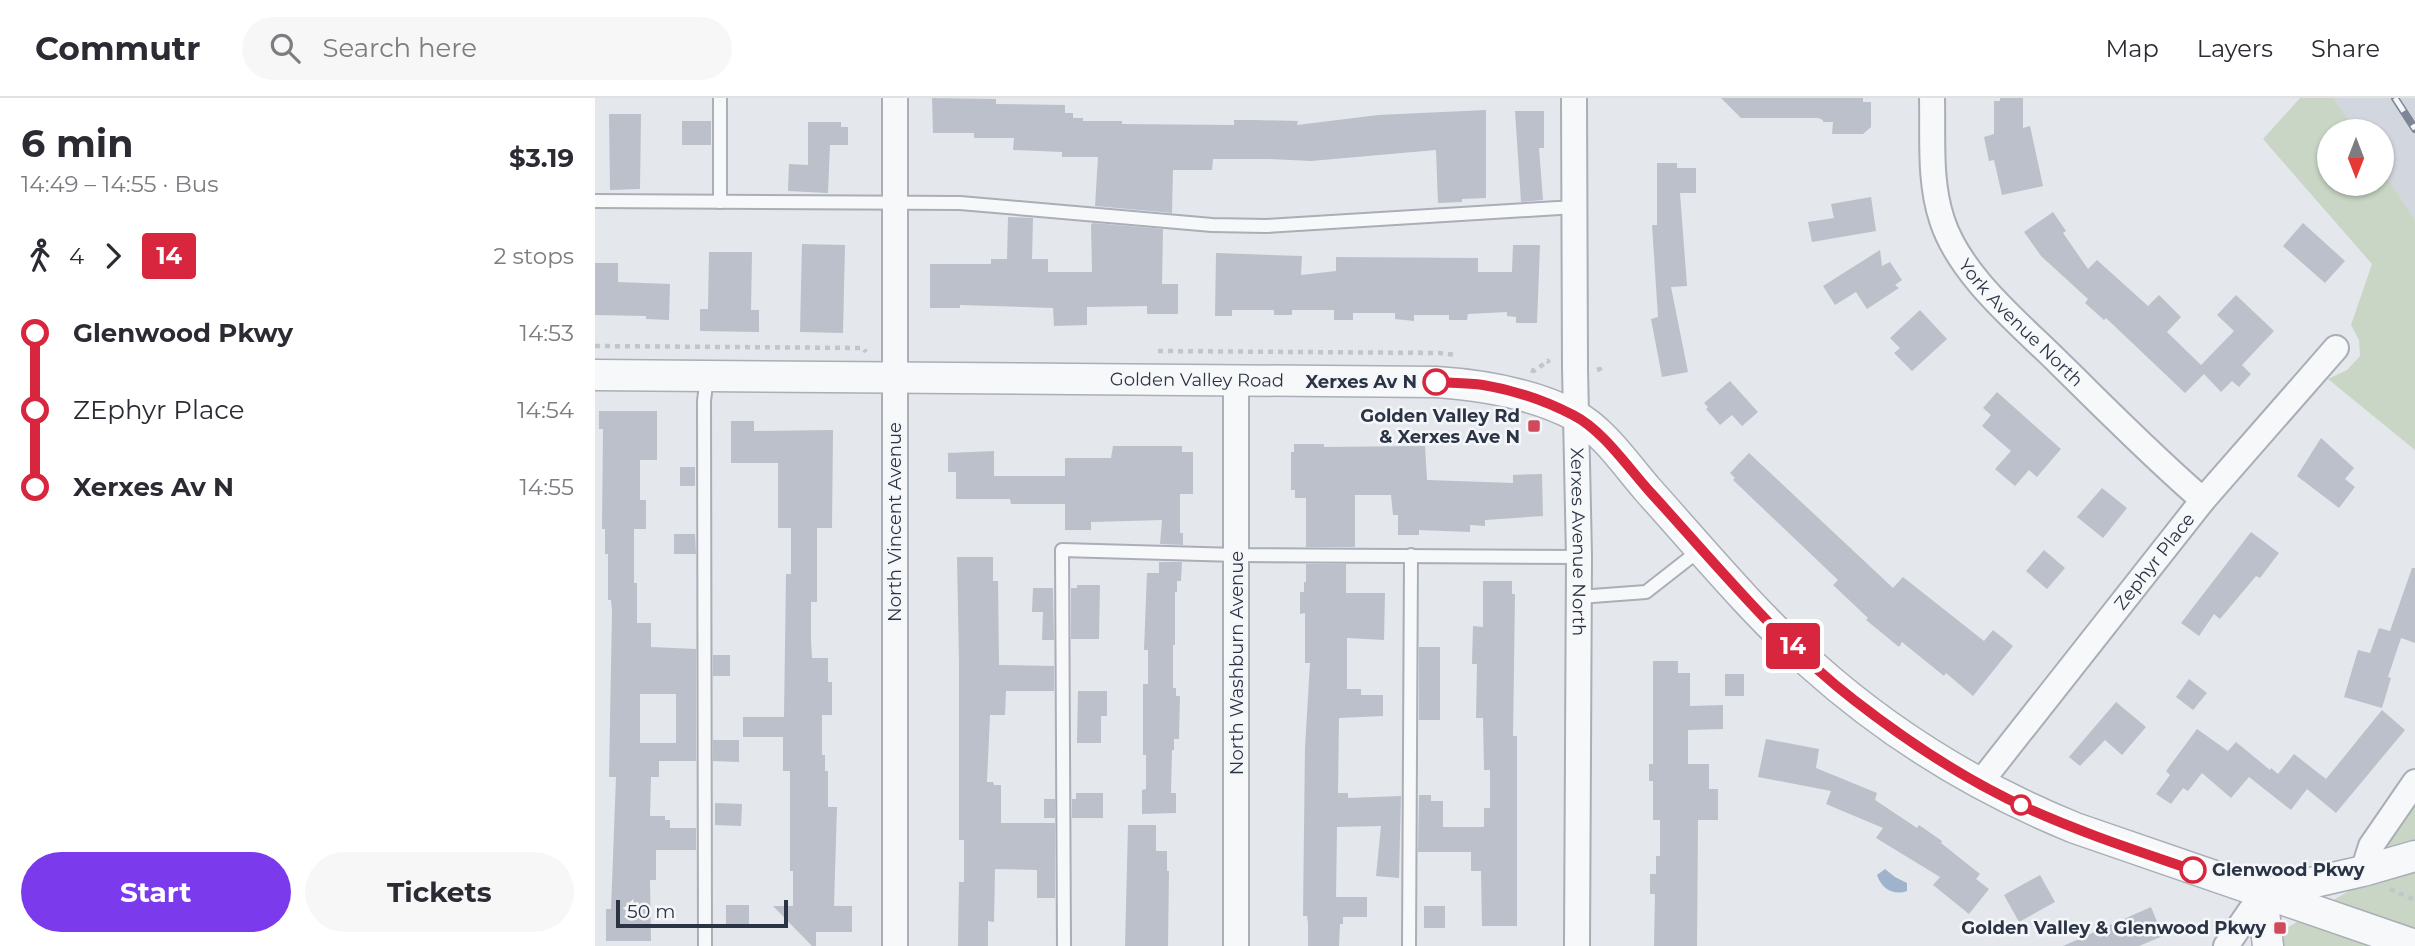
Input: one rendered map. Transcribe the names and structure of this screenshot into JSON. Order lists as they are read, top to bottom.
{
  "streets": {
    "street": [
      "York Avenue North",
      "Golden Valley Road",
      "North Vincent Avenue",
      "Xerxes Avenue North",
      "Zephyr Place",
      "North Washburn Avenue"
    ]
  },
  "crossings": [
    ["York Avenue North", "Zephyr Place"],
    ["Golden Valley Road", "North Vincent Avenue"],
    ["Golden Valley Road", "Xerxes Avenue North"],
    ["Golden Valley Road", "Zephyr Place"],
    ["Golden Valley Road", "North Washburn Avenue"]
  ],
  "places": {
    "other": ["Xerxes Av N", "Glenwood Pkwy"],
    "transit": ["Golden Valley Rd & Xerxes Ave N", "Golden Valley & Glenwood Pkwy"]
  },
  "lines": ["bus line 14"],
  "scale_bar": "50 m",
  "north": "bottom",
  "page": {
    "header": "Commutr",
    "search": "Search here",
    "nav": ["Map", "Layers", "Share"],
    "heading": ["6 min", "14:49 – 14:55 · Bus", "$3.19"],
    "on_map": "14",
    "legs": ["4", "14", "2 stops"],
    "list": [
      {
        "name": "Glenwood Pkwy",
        "value": "14:53"
      },
      {
        "name": "ZEphyr Place",
        "value": "14:54"
      },
      {
        "name": "Xerxes Av N",
        "value": "14:55"
      }
    ],
    "buttons": ["Start", "Tickets"],
    "scale": "50 m"
  }
}
